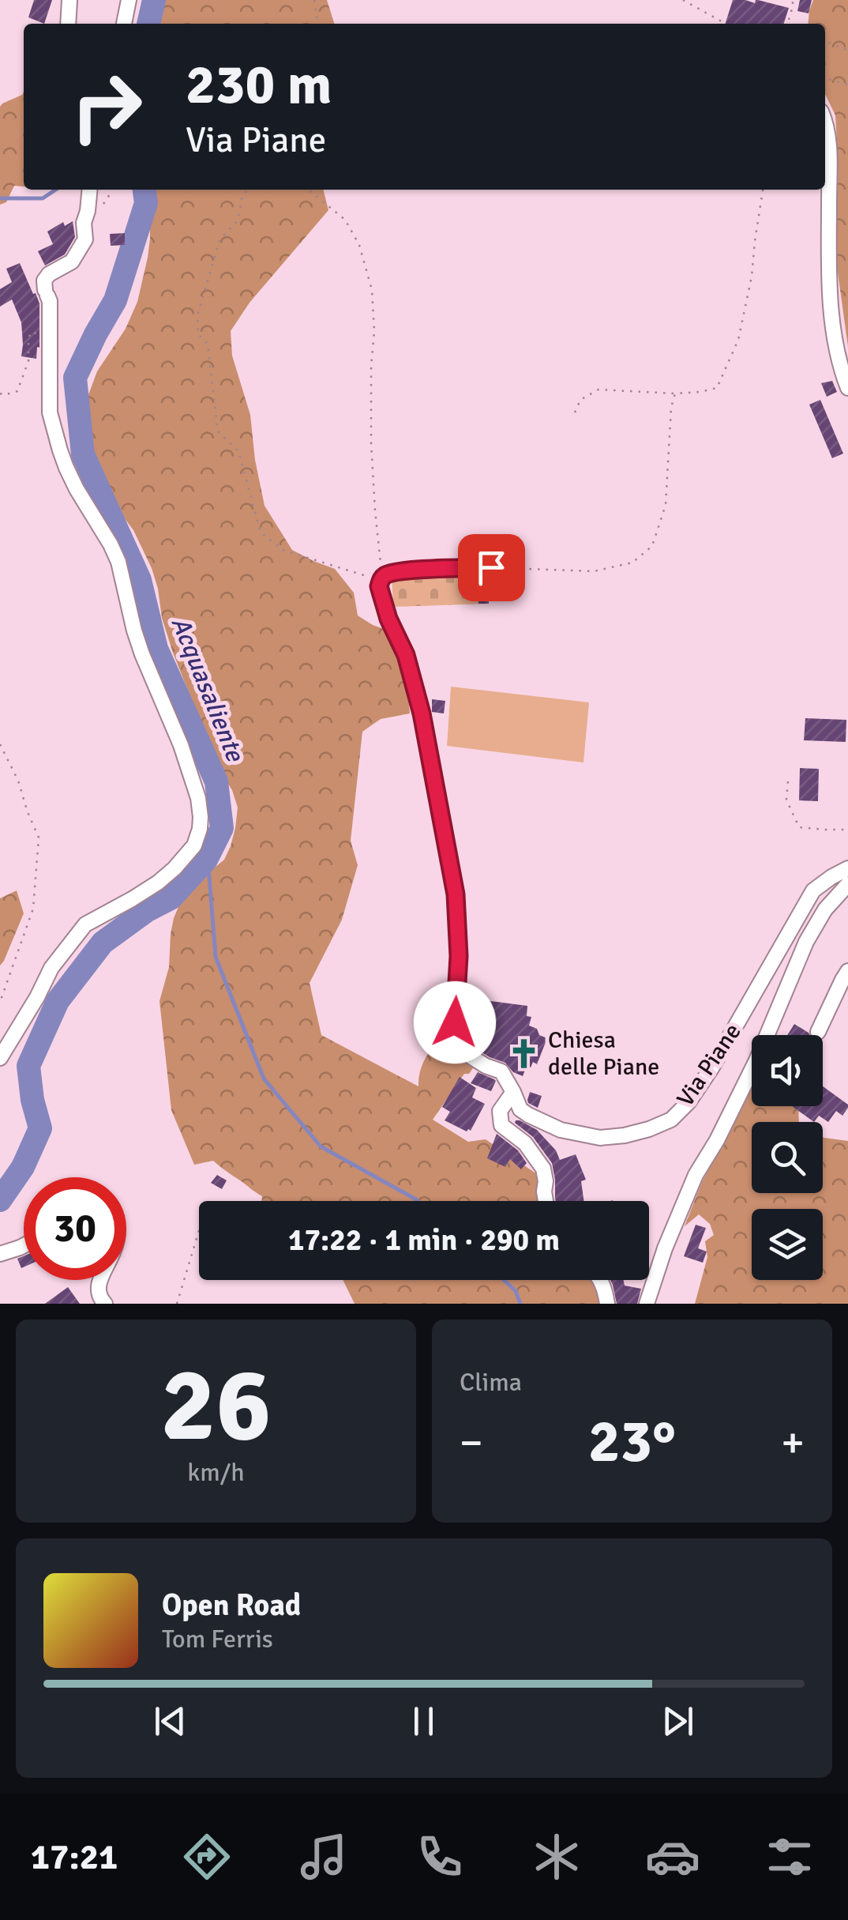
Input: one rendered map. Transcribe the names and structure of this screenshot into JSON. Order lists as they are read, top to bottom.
{
  "streets": {
    "street": ["Via Piane"]
  },
  "water": ["Acquasaliente"],
  "places": {
    "church": ["Chiesa delle Piane"]
  },
  "page": {
    "turn": ["230 m", "Via Piane"],
    "limit": "30",
    "trip": "17:22 · 1 min · 290 m",
    "tile": [
      ["26", "km/h"],
      "Clima"
    ],
    "heat": ["−", "23°", "+"],
    "song": ["Open Road", "Tom Ferris"],
    "tabs": "17:21"
  }
}
